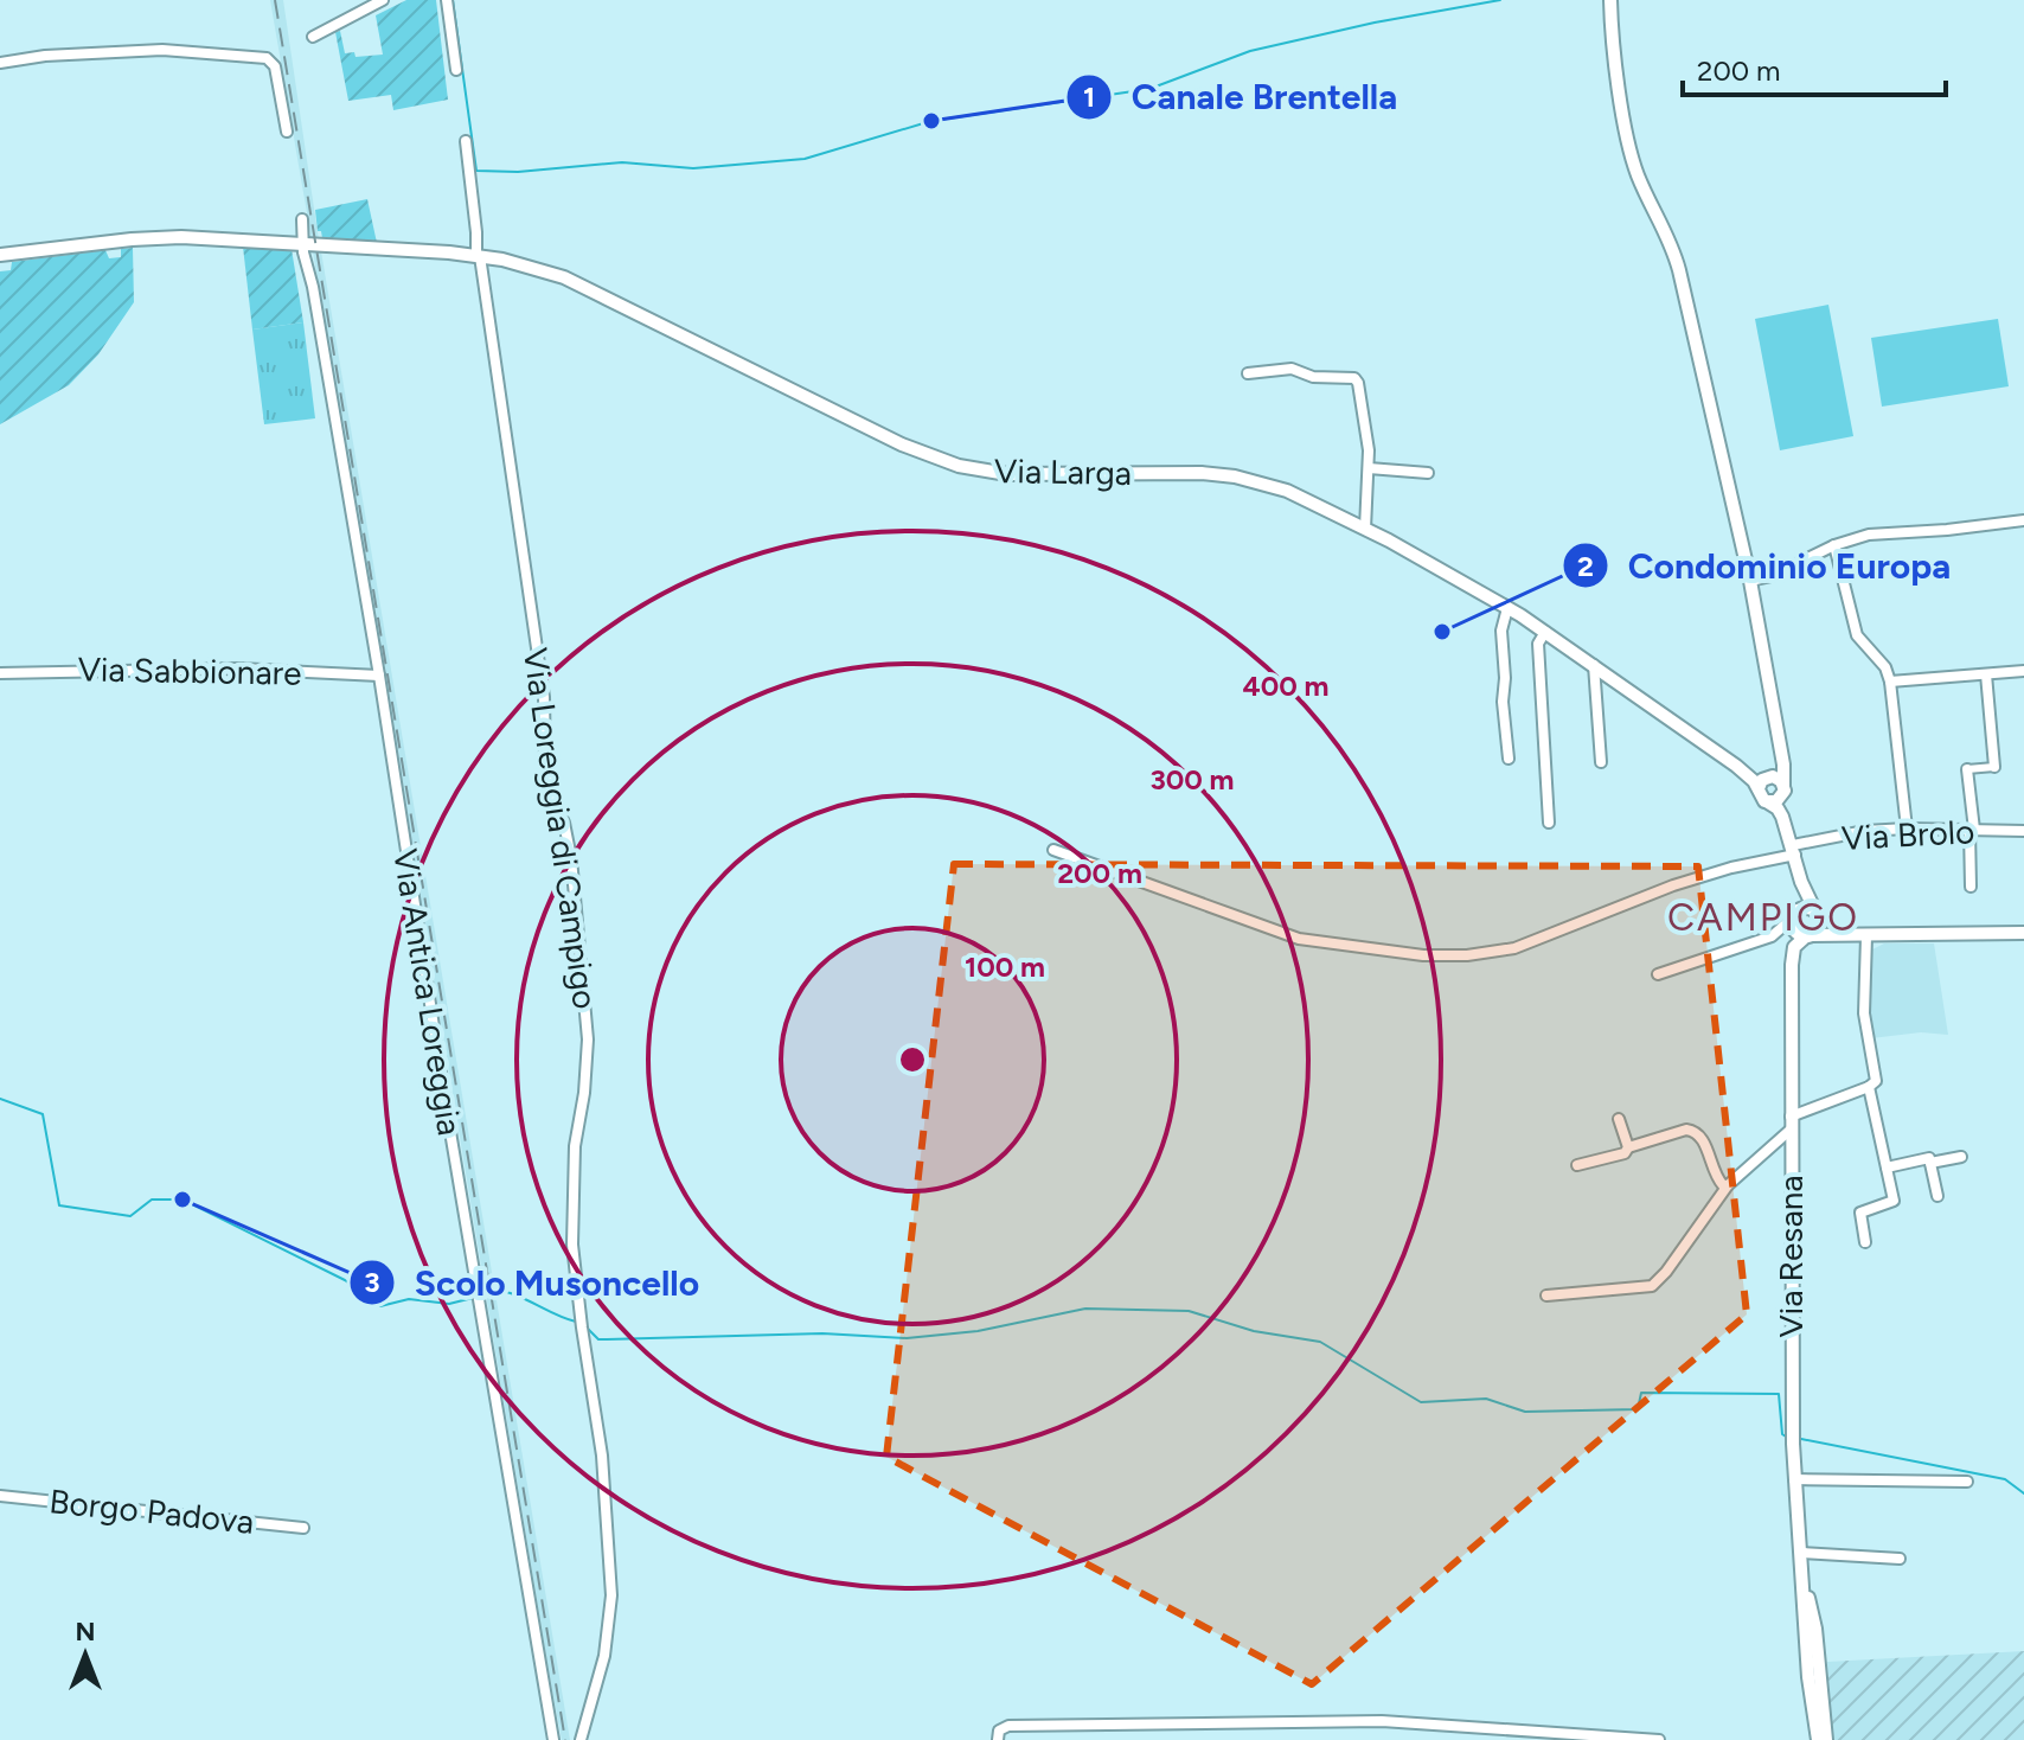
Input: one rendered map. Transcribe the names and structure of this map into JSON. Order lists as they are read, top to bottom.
{
  "streets": {
    "street": [
      "Via Larga",
      "Via Sabbionare",
      "Via Loreggia di Campigo",
      "Via Brolo",
      "Via Antica Loreggia",
      "Via Resana",
      "Borgo Padova"
    ]
  },
  "crossings": [
    ["Via Larga", "Via Loreggia di Campigo"],
    ["Via Larga", "Via Antica Loreggia"],
    ["Via Sabbionare", "Via Antica Loreggia"]
  ],
  "districts": ["CAMPIGO"],
  "places": ["Canale Brentella", "Condominio Europa", "Scolo Musoncello"],
  "scale_bar": "200 m",
  "north": "top",
  "rings": [
    "400 m",
    "300 m",
    "200 m",
    "100 m"
  ]
}
